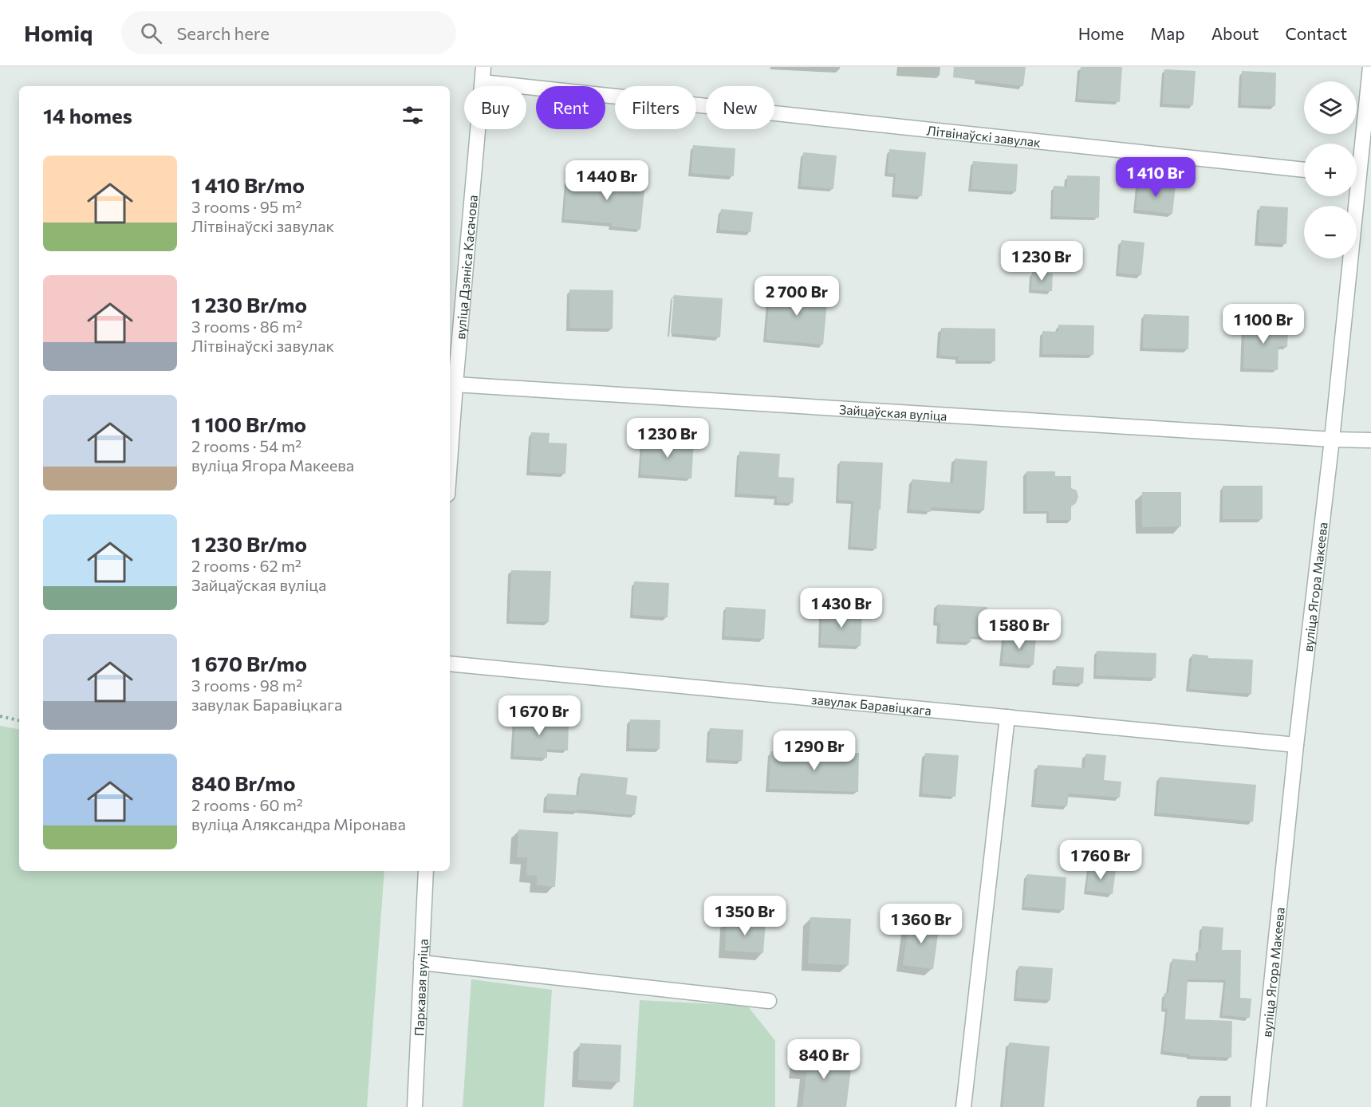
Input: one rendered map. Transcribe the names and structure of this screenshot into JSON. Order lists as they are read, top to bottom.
{
  "streets": {
    "street": [
      "Літвінаўскі завулак",
      "вуліца Дзяніса Касачова",
      "Зайцаўская вуліца",
      "вуліца Ягора Макеева",
      "завулак Баравіцкага",
      "Паркавая вуліца"
    ]
  },
  "crossings": [
    ["Літвінаўскі завулак", "вуліца Дзяніса Касачова"],
    ["вуліца Дзяніса Касачова", "Зайцаўская вуліца"],
    ["Зайцаўская вуліца", "вуліца Ягора Макеева"],
    ["вуліца Ягора Макеева", "завулак Баравіцкага"]
  ],
  "page": {
    "header": "Homiq",
    "search": "Search here",
    "nav": [
      "Home",
      "Map",
      "About",
      "Contact"
    ],
    "map_buttons": ["+", "−"],
    "chip": [
      "Buy",
      "Rent",
      "Filters",
      "New"
    ],
    "heading": "14 homes",
    "list": [
      {
        "name": "1 410 Br/mo",
        "note": "3 rooms · 95 m² · Літвінаўскі завулак"
      },
      {
        "name": "1 230 Br/mo",
        "note": "3 rooms · 86 m² · Літвінаўскі завулак"
      },
      {
        "name": "1 100 Br/mo",
        "note": "2 rooms · 54 m² · вуліца Ягора Макеева"
      },
      {
        "name": "1 230 Br/mo",
        "note": "2 rooms · 62 m² · Зайцаўская вуліца"
      },
      {
        "name": "1 670 Br/mo",
        "note": "3 rooms · 98 m² · завулак Баравіцкага"
      },
      {
        "name": "840 Br/mo",
        "note": "2 rooms · 60 m² · вуліца Аляксандра Міронава"
      }
    ],
    "price": [
      "1 410 Br",
      "1 440 Br",
      "1 230 Br",
      "2 700 Br",
      "1 100 Br",
      "1 230 Br",
      "1 430 Br",
      "1 580 Br",
      "1 670 Br",
      "1 290 Br",
      "1 760 Br",
      "1 350 Br",
      "1 360 Br",
      "840 Br"
    ]
  }
}
